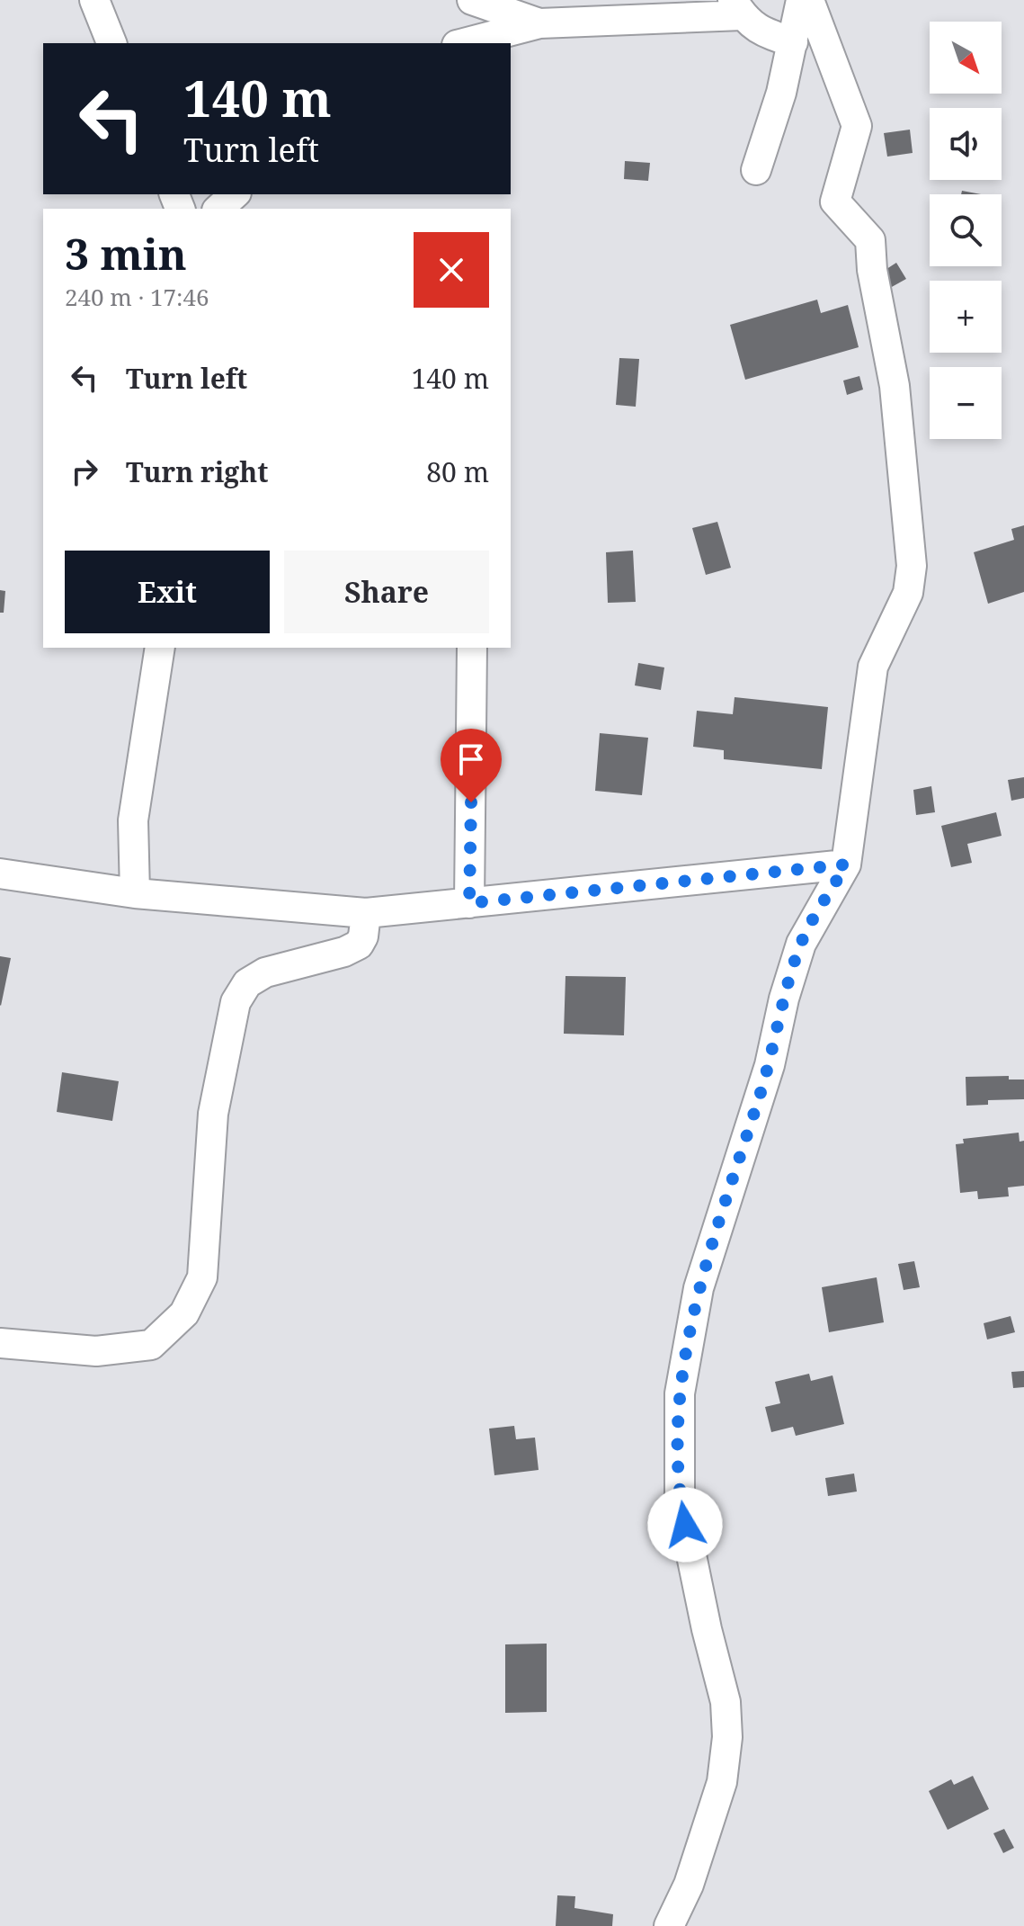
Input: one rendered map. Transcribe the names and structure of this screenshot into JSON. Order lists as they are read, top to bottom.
{
  "north": "bottom right",
  "page": {
    "map_buttons": ["+", "−"],
    "turn": ["140 m", "Turn left"],
    "heading": ["3 min", "240 m · 17:46"],
    "list": [
      {
        "name": "Turn left",
        "value": "140 m"
      },
      {
        "name": "Turn right",
        "value": "80 m"
      }
    ],
    "buttons": ["Exit", "Share"]
  }
}
